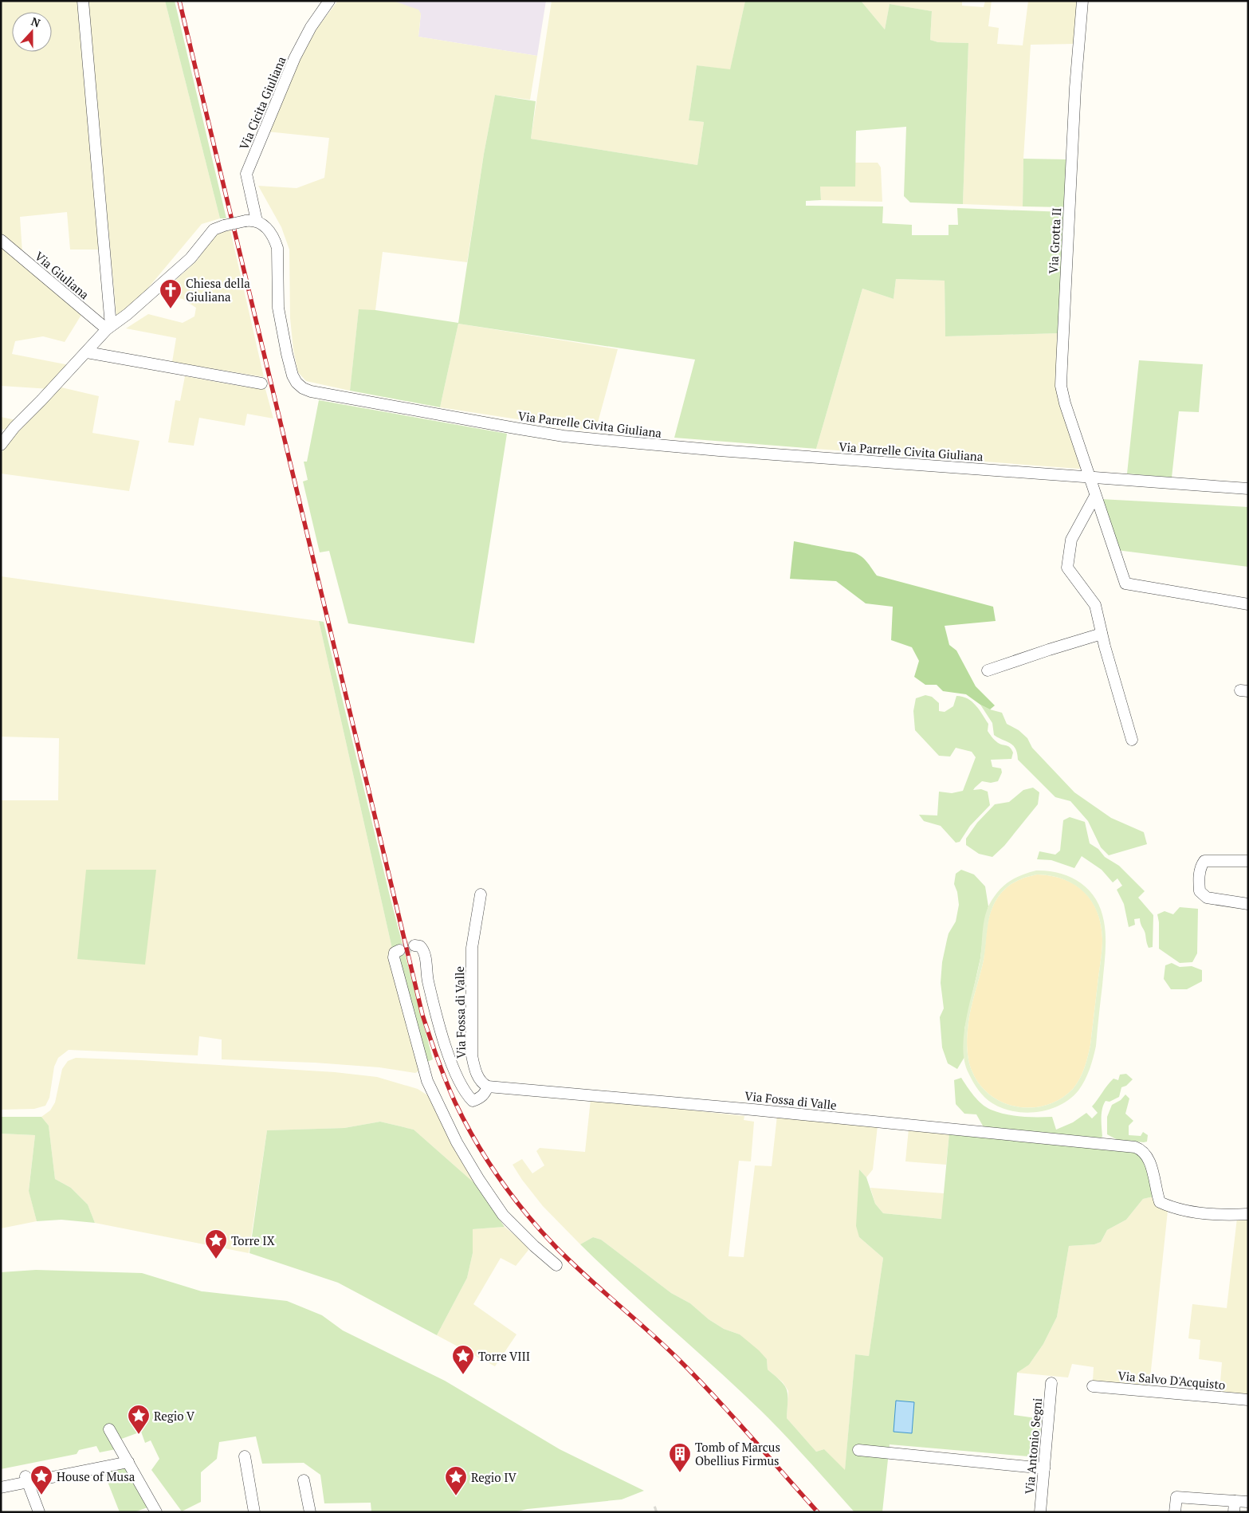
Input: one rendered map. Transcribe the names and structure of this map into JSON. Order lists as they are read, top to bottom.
{
  "streets": {
    "street": [
      "Via Cicita Giuliana",
      "Via Grotta II",
      "Via Giuliana",
      "Via Parrelle Civita Giuliana",
      "Via Fossa di Valle",
      "Via Salvo D'Acquisto",
      "Via Antonio Segni"
    ]
  },
  "crossings": [
    ["Via Cicita Giuliana", "Via Parrelle Civita Giuliana"],
    ["Via Grotta II", "Via Parrelle Civita Giuliana"]
  ],
  "places": {
    "church": ["Chiesa della Giuliana"],
    "place": [
      "Torre IX",
      "Torre VIII",
      "Regio V",
      "House of Musa",
      "Regio IV"
    ],
    "building": ["Tomb of Marcus Obellius Firmus"]
  },
  "north": "top"
}
